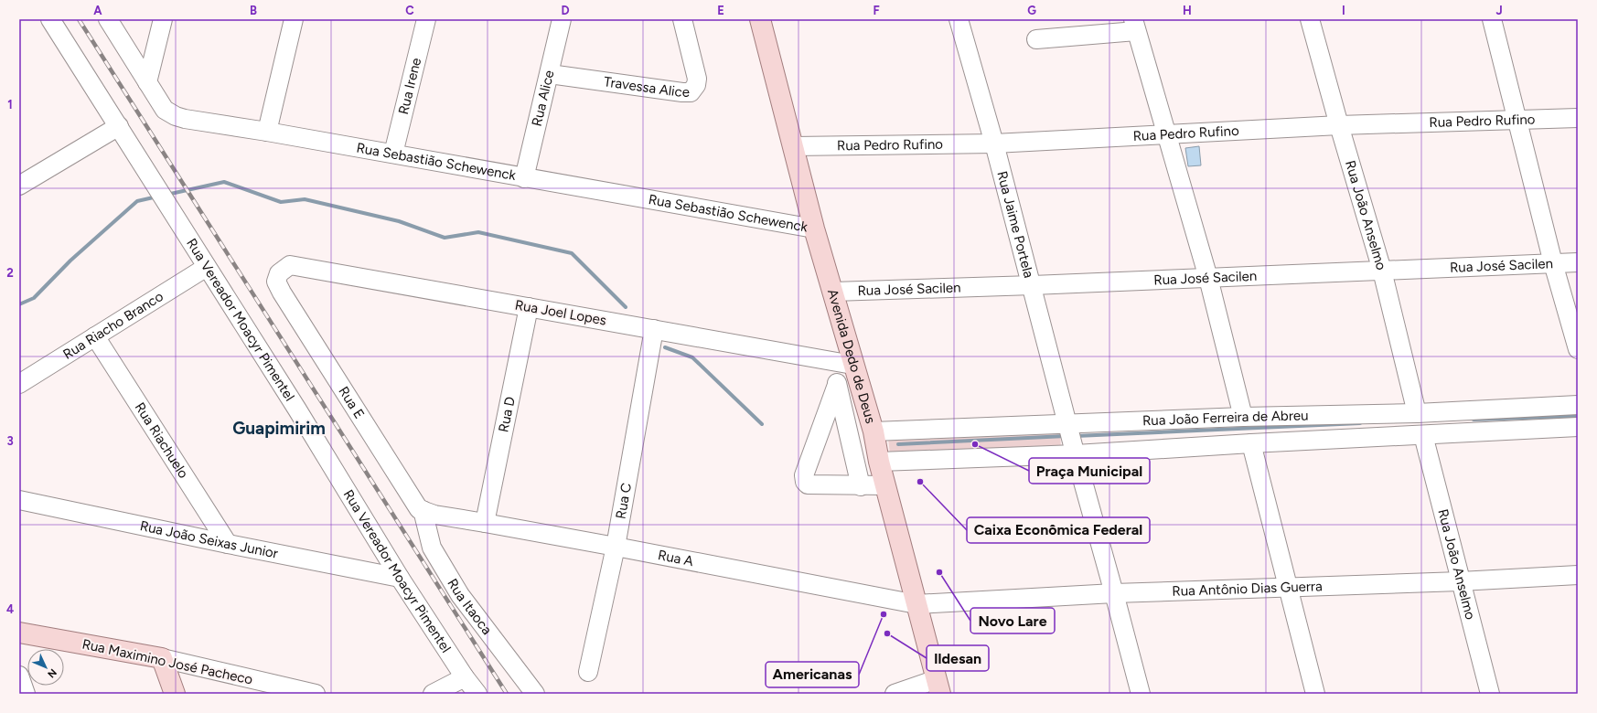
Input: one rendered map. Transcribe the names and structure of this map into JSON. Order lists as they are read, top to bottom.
{
  "streets": {
    "main road": ["Avenida Dedo de Deus", "Rua Maximino José Pacheco"],
    "street": [
      "Travessa Alice",
      "Rua Irene",
      "Rua Alice",
      "Rua Pedro Rufino",
      "Rua Sebastião Schewenck",
      "Rua João Anselmo",
      "Rua Jaime Portela",
      "Rua José Sacilen",
      "Rua Joel Lopes",
      "Rua Vereador Moacyr Pimentel",
      "Rua Riacho Branco",
      "Rua E",
      "Rua D",
      "Rua João Ferreira de Abreu",
      "Rua Riachuelo",
      "Rua C",
      "Rua João Seixas Junior",
      "Rua A",
      "Rua Antônio Dias Guerra",
      "Rua Itaoca"
    ]
  },
  "crossings": [
    ["Travessa Alice", "Rua Alice"],
    ["Rua Irene", "Rua Sebastião Schewenck"],
    ["Rua Alice", "Rua Sebastião Schewenck"],
    ["Rua Pedro Rufino", "Rua João Anselmo"],
    ["Rua Pedro Rufino", "Rua Jaime Portela"],
    ["Rua Pedro Rufino", "Avenida Dedo de Deus"],
    ["Rua Sebastião Schewenck", "Avenida Dedo de Deus"],
    ["Rua João Anselmo", "Rua José Sacilen"],
    ["Rua João Anselmo", "Rua João Ferreira de Abreu"],
    ["Rua João Anselmo", "Rua Antônio Dias Guerra"],
    ["Rua Jaime Portela", "Rua José Sacilen"],
    ["Rua Jaime Portela", "Rua João Ferreira de Abreu"],
    ["Rua Jaime Portela", "Rua Antônio Dias Guerra"],
    ["Rua José Sacilen", "Avenida Dedo de Deus"],
    ["Rua Joel Lopes", "Avenida Dedo de Deus"],
    ["Rua Joel Lopes", "Rua E"],
    ["Rua Joel Lopes", "Rua D"],
    ["Rua Joel Lopes", "Rua C"],
    ["Rua Vereador Moacyr Pimentel", "Rua Riacho Branco"],
    ["Rua Vereador Moacyr Pimentel", "Rua João Seixas Junior"],
    ["Rua Riacho Branco", "Rua Riachuelo"],
    ["Avenida Dedo de Deus", "Rua João Ferreira de Abreu"],
    ["Avenida Dedo de Deus", "Rua A"],
    ["Avenida Dedo de Deus", "Rua Antônio Dias Guerra"],
    ["Rua E", "Rua A"],
    ["Rua E", "Rua Itaoca"],
    ["Rua D", "Rua A"],
    ["Rua Riachuelo", "Rua João Seixas Junior"],
    ["Rua C", "Rua A"],
    ["Rua A", "Rua Antônio Dias Guerra"],
    ["Rua A", "Rua Itaoca"]
  ],
  "districts": ["Guapimirim"],
  "places": [
    "Praça Municipal",
    "Caixa Econômica Federal",
    "Novo Lare",
    "Americanas",
    "Ildesan"
  ],
  "north": "bottom right",
  "grid": {
    "columns": [
      "A",
      "B",
      "C",
      "D",
      "E",
      "F",
      "G",
      "H",
      "I",
      "J"
    ],
    "rows": [
      "1",
      "2",
      "3",
      "4"
    ]
  }
}
